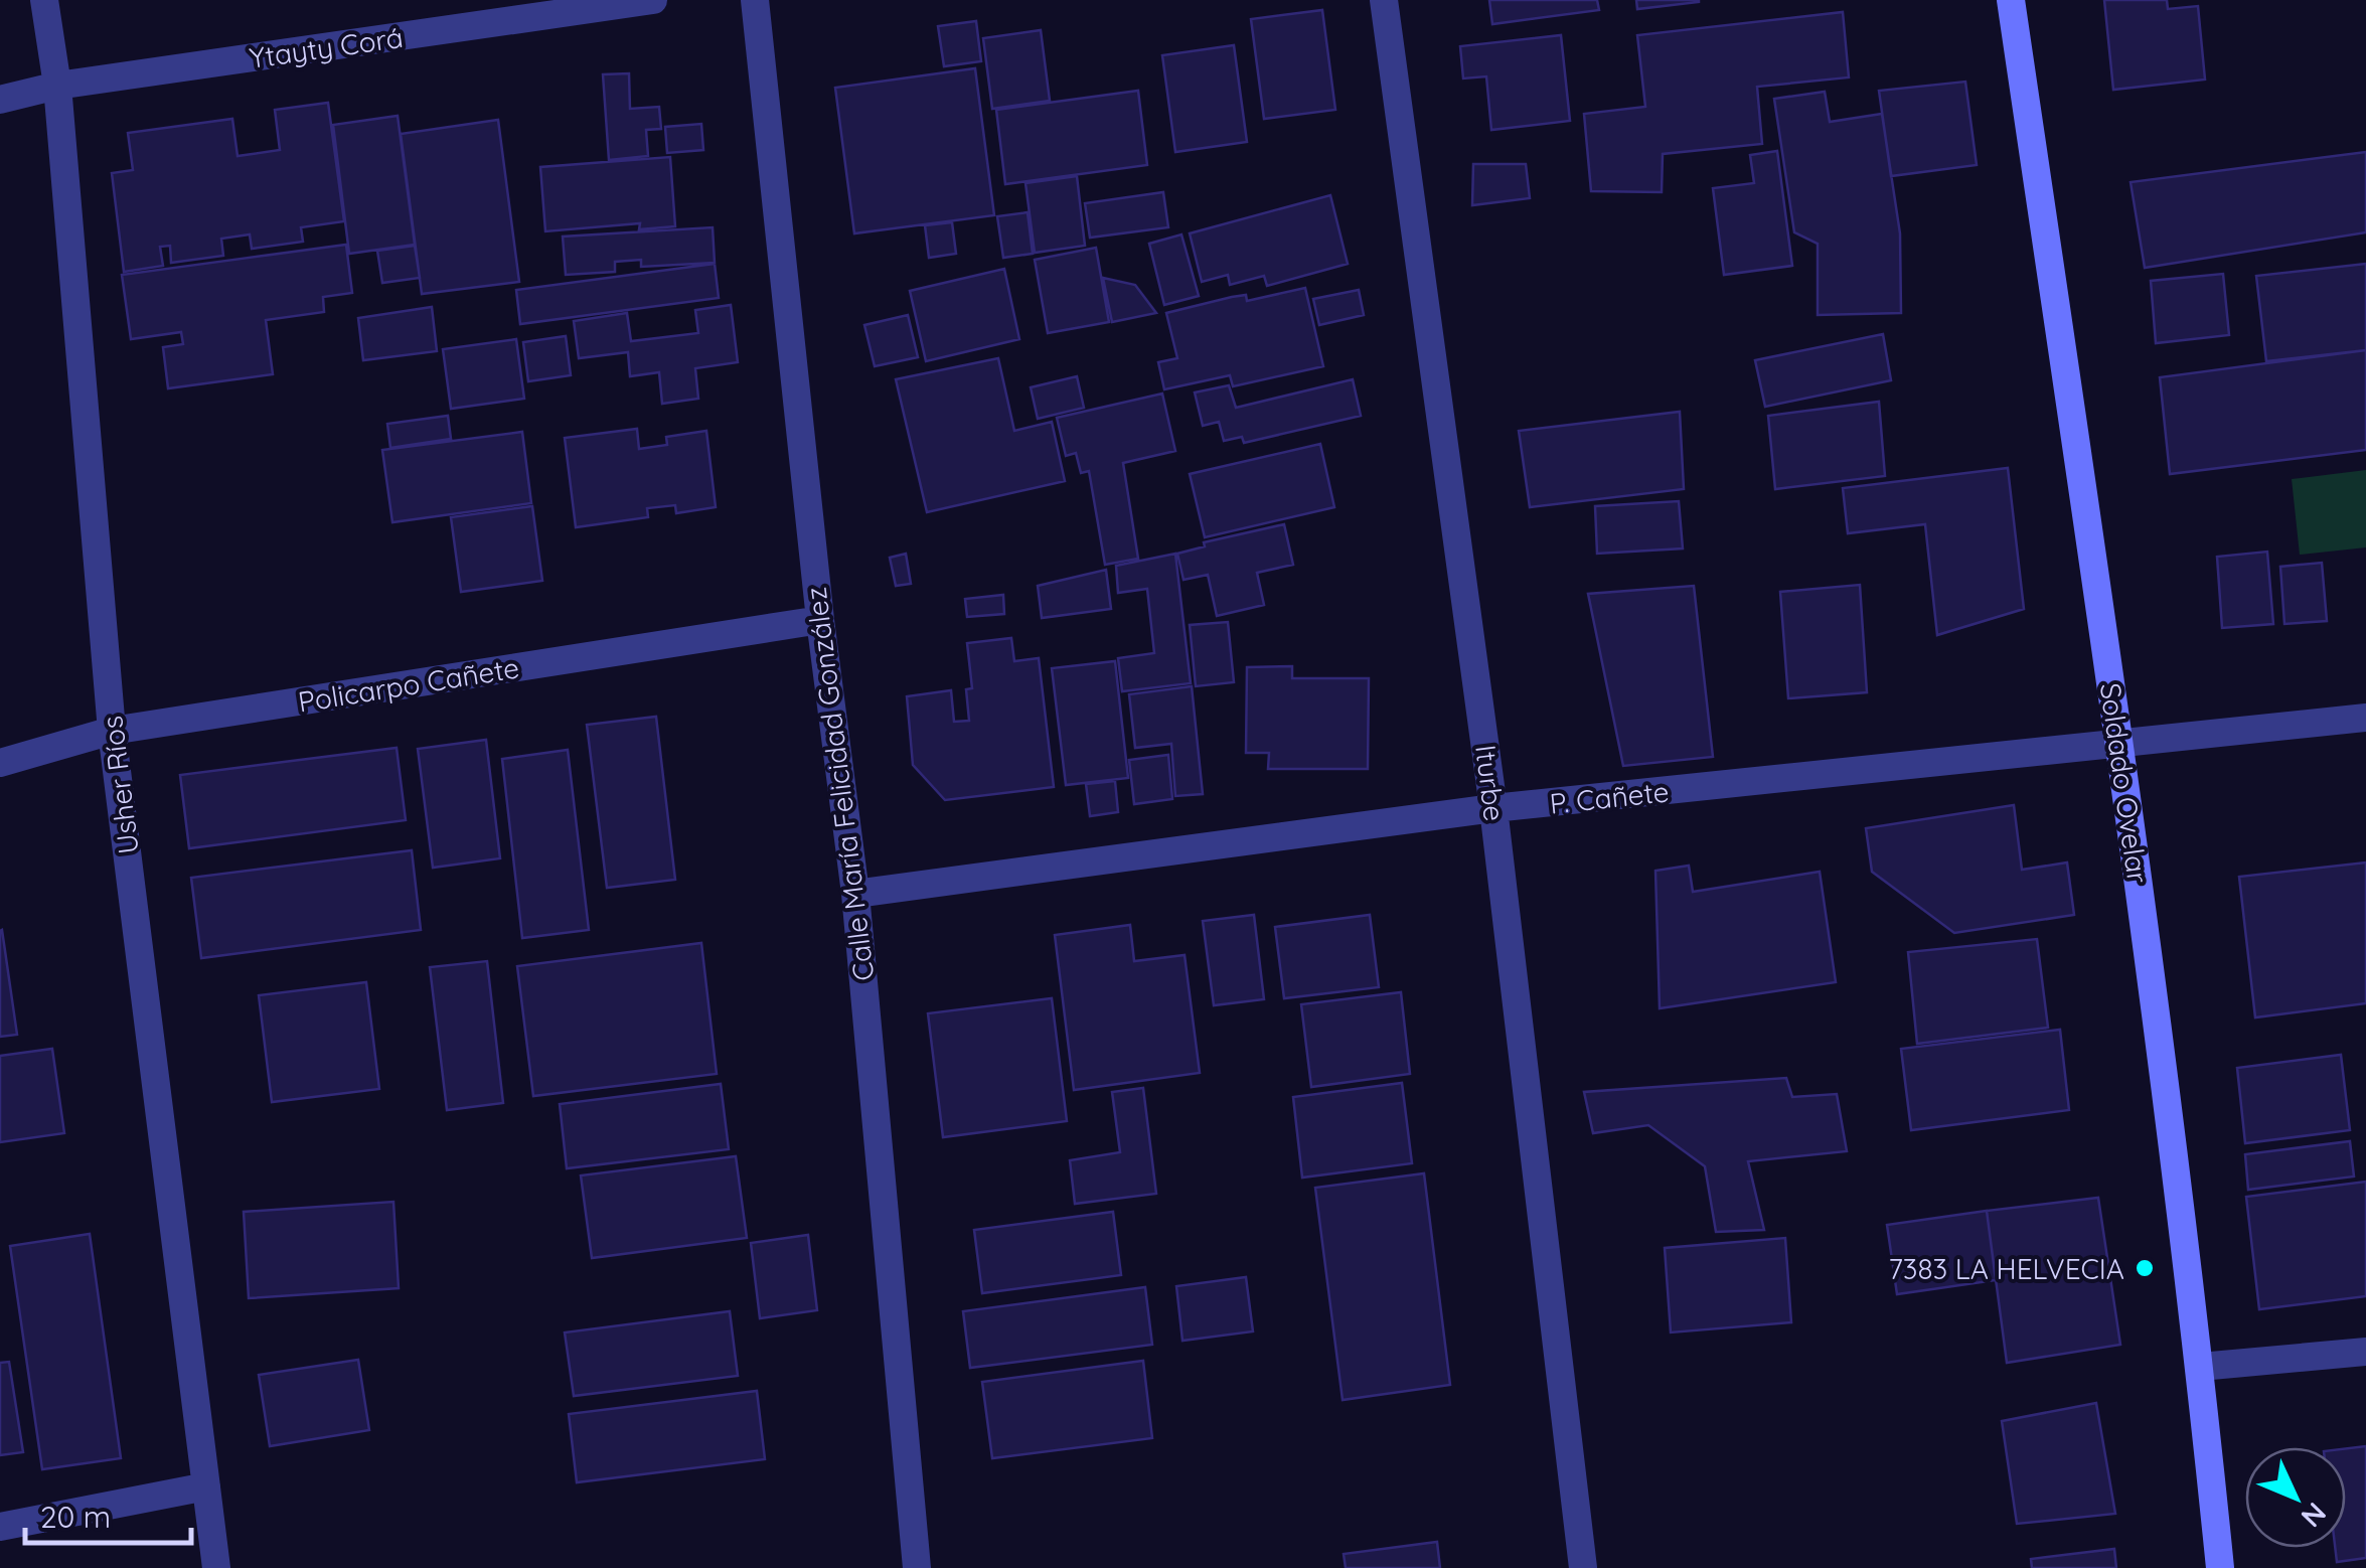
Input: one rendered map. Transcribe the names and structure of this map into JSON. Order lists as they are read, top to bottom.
{
  "streets": {
    "main road": ["Soldado Ovelar"],
    "street": [
      "Ytayty Corá",
      "Policarpo Cañete",
      "Iturbe",
      "Calle María Felicidad González",
      "Usher Ríos",
      "P. Cañete"
    ]
  },
  "crossings": [
    ["Ytayty Corá", "Usher Ríos"],
    ["Policarpo Cañete", "Calle María Felicidad González"],
    ["Policarpo Cañete", "Usher Ríos"],
    ["Iturbe", "P. Cañete"],
    ["Soldado Ovelar", "P. Cañete"],
    ["Calle María Felicidad González", "P. Cañete"]
  ],
  "places": ["7383 LA HELVECIA"],
  "scale_bar": "20 m",
  "north": "bottom right"
}
